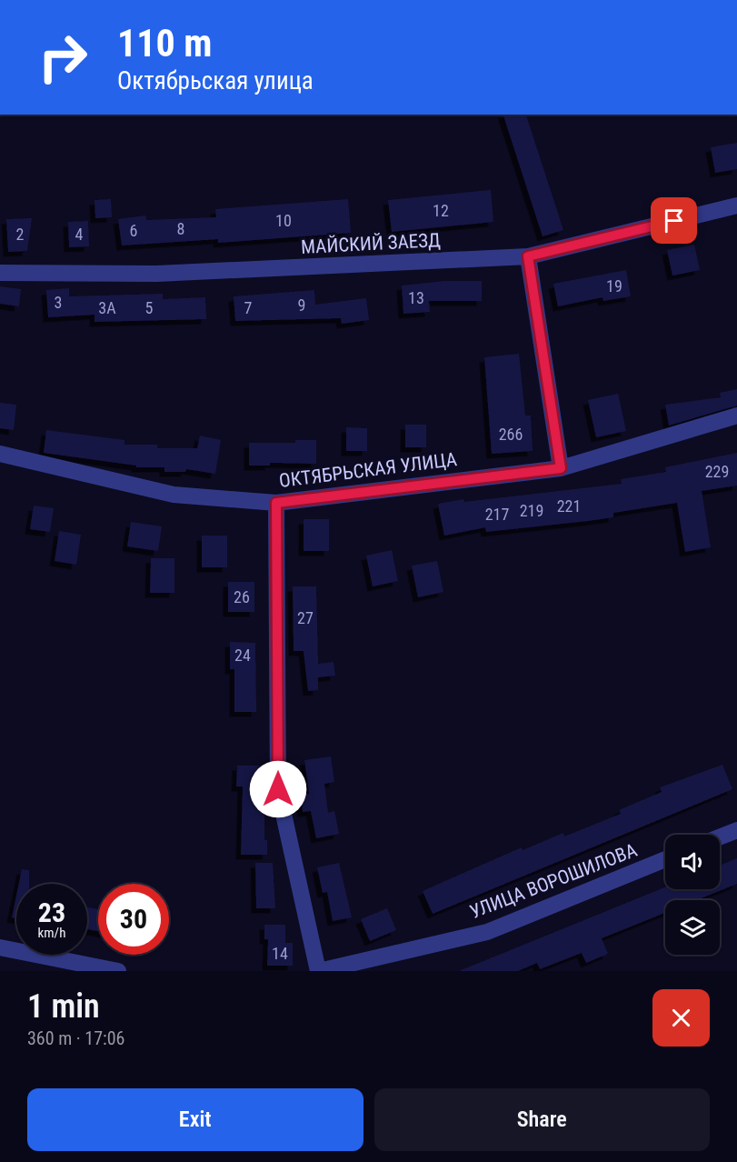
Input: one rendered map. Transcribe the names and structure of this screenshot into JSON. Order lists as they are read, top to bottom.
{
  "streets": {
    "street": ["МАЙСКИЙ ЗАЕЗД", "ОКТЯБРЬСКАЯ УЛИЦА", "УЛИЦА ВОРОШИЛОВА"]
  },
  "house_numbers": [
    "12",
    "10",
    "8",
    "6",
    "2",
    "4",
    "19",
    "13",
    "3",
    "9",
    "3А",
    "5",
    "7",
    "266",
    "229",
    "221",
    "219",
    "217",
    "26",
    "27",
    "24",
    "14"
  ],
  "page": {
    "turn": ["110 m", "Октябрьская улица"],
    "speed": "23 km/h",
    "limit": "30",
    "heading": ["1 min", "360 m · 17:06"],
    "buttons": ["Exit", "Share"]
  }
}
